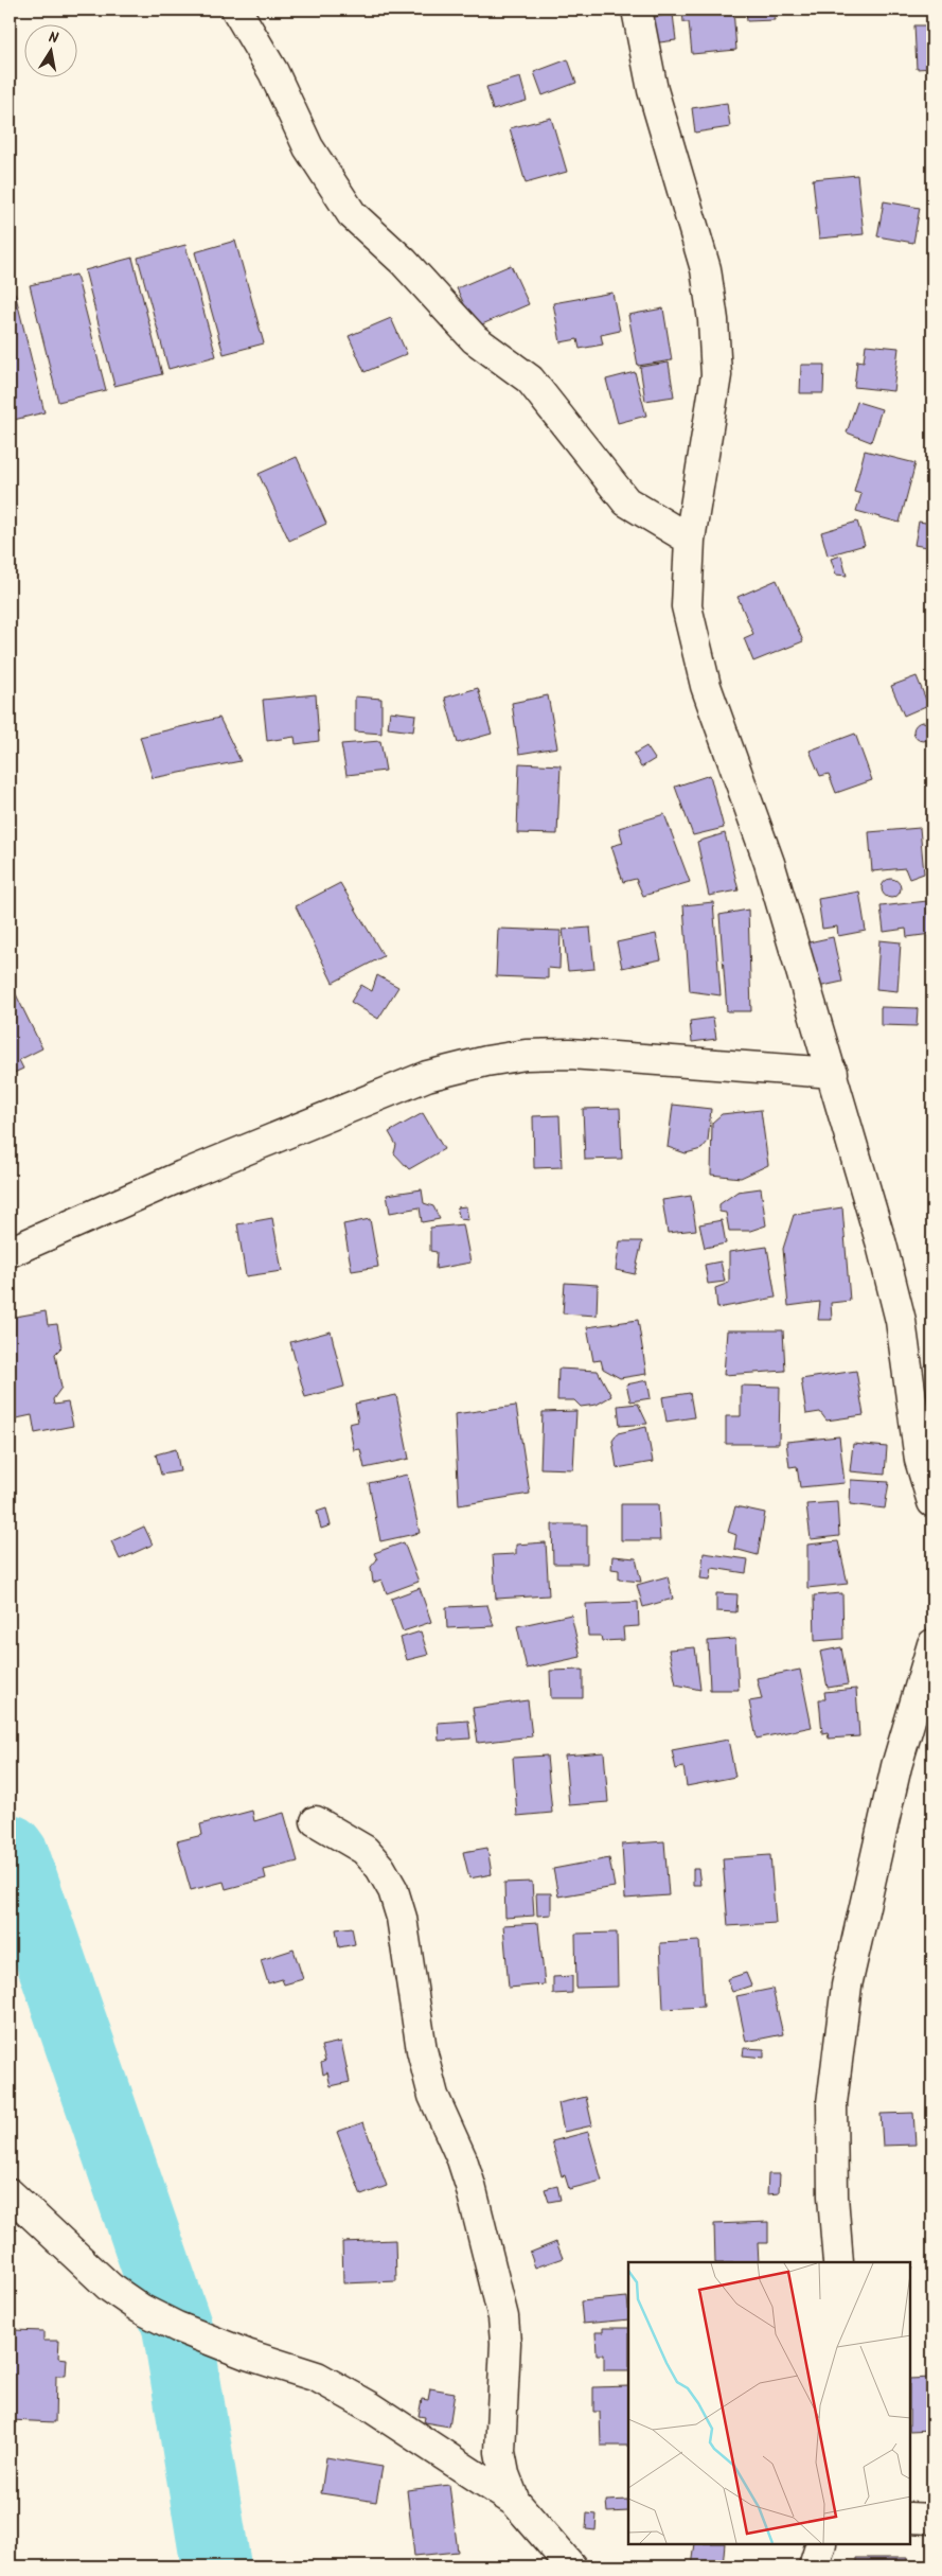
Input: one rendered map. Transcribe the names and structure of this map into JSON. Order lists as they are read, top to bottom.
{
  "north": "top"
}
